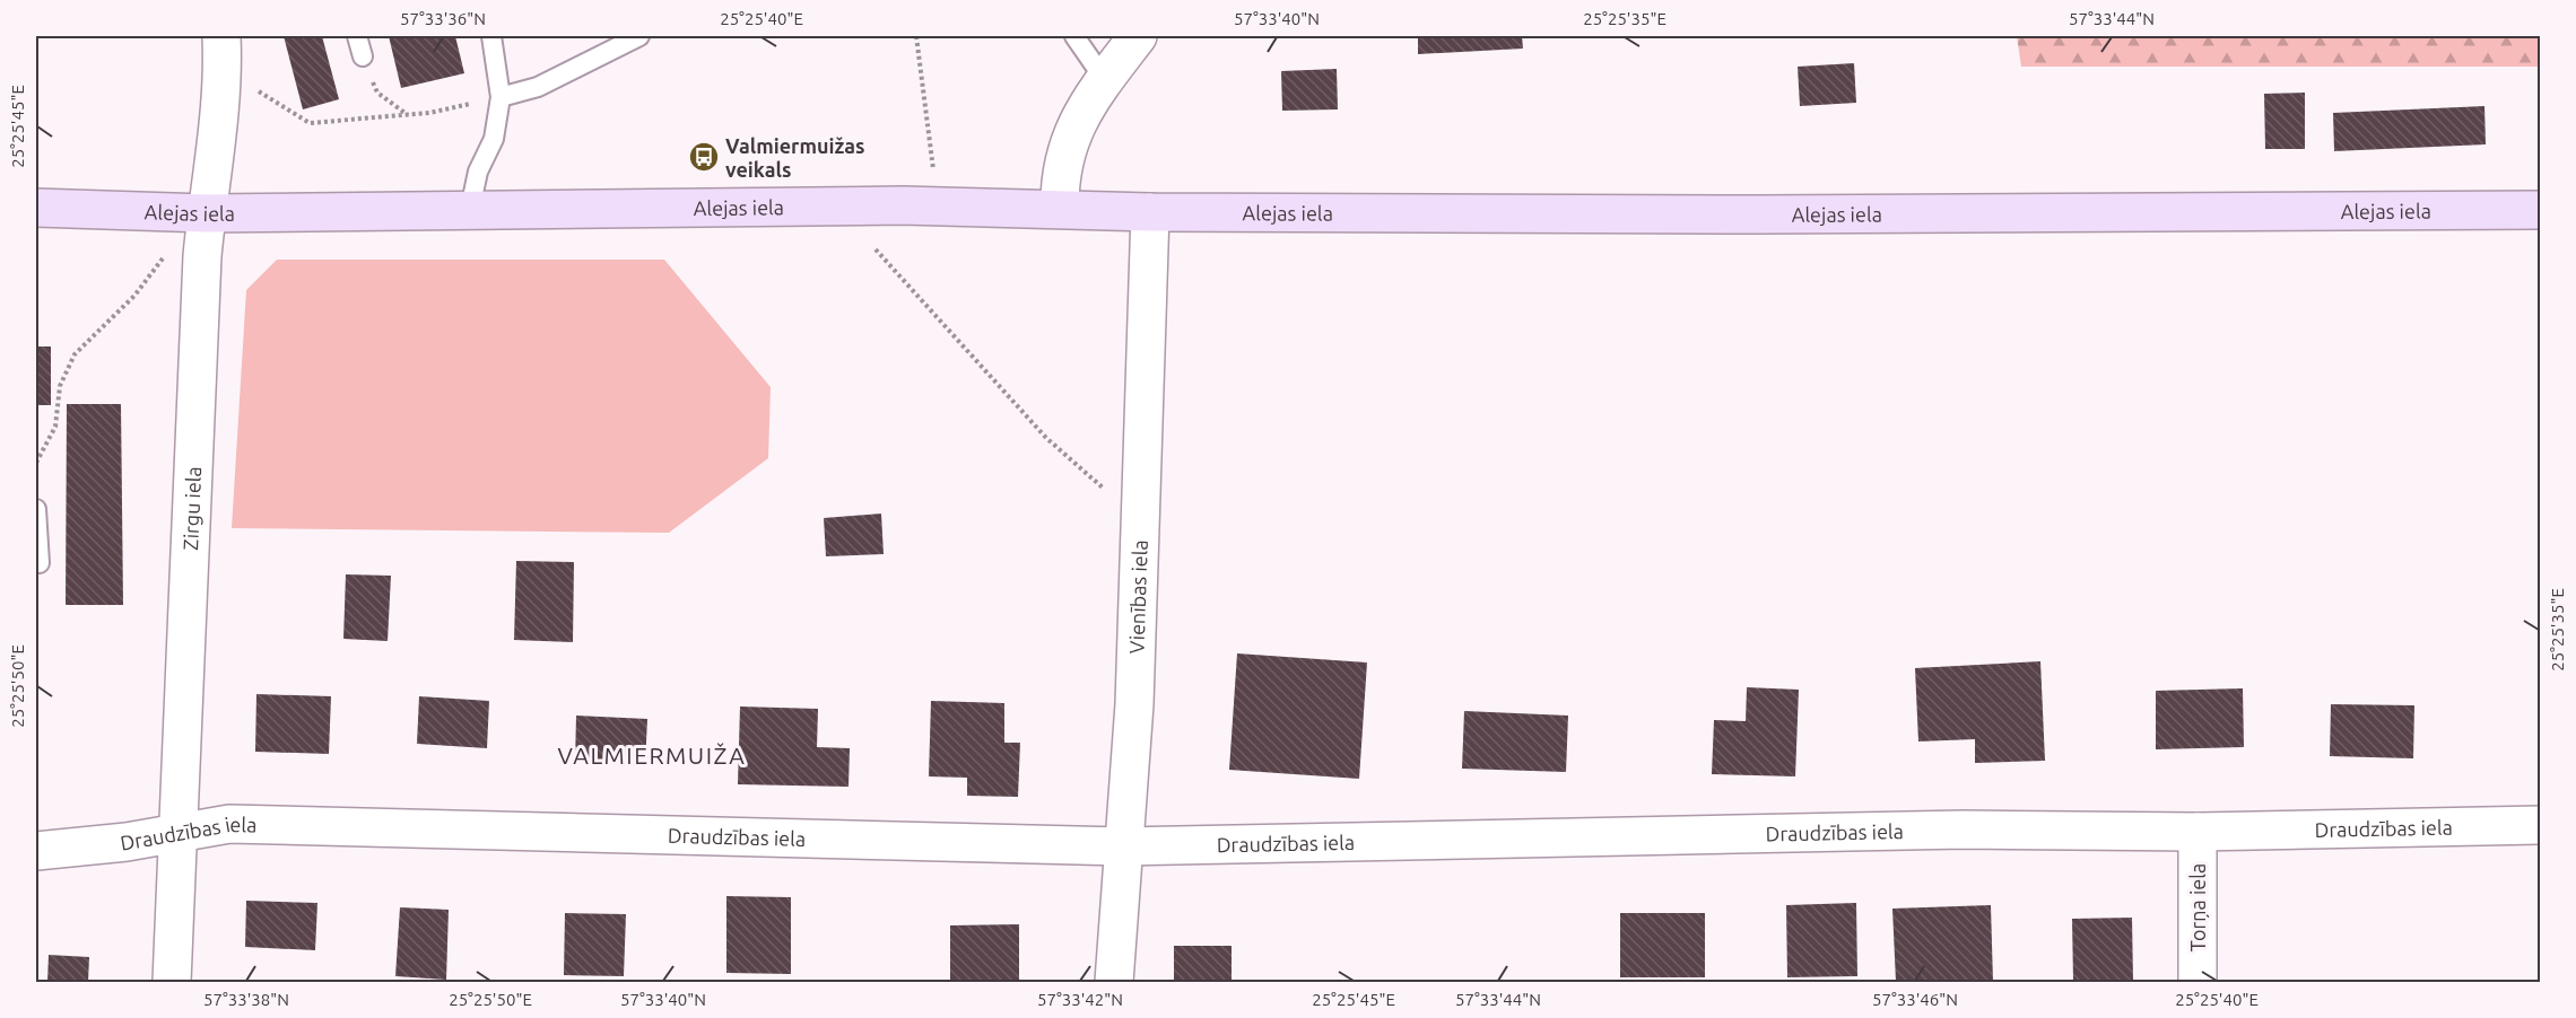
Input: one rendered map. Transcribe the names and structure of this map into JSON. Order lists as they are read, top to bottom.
{
  "streets": {
    "main road": ["Alejas iela"],
    "street": [
      "Zirgu iela",
      "Vienības iela",
      "Draudzības iela",
      "Torņa iela"
    ]
  },
  "crossings": [
    ["Alejas iela", "Zirgu iela"],
    ["Alejas iela", "Vienības iela"],
    ["Zirgu iela", "Draudzības iela"],
    ["Vienības iela", "Draudzības iela"],
    ["Draudzības iela", "Torņa iela"]
  ],
  "districts": ["VALMIERMUIŽA"],
  "places": {
    "bus stop": ["Valmiermuižas veikals"]
  },
  "coordinates": [
    "57°33'36\"N",
    "25°25'40\"E",
    "57°33'40\"N",
    "25°25'35\"E",
    "57°33'44\"N",
    "25°25'45\"E",
    "25°25'50\"E",
    "57°33'38\"N",
    "57°33'42\"N",
    "57°33'46\"N"
  ]
}
